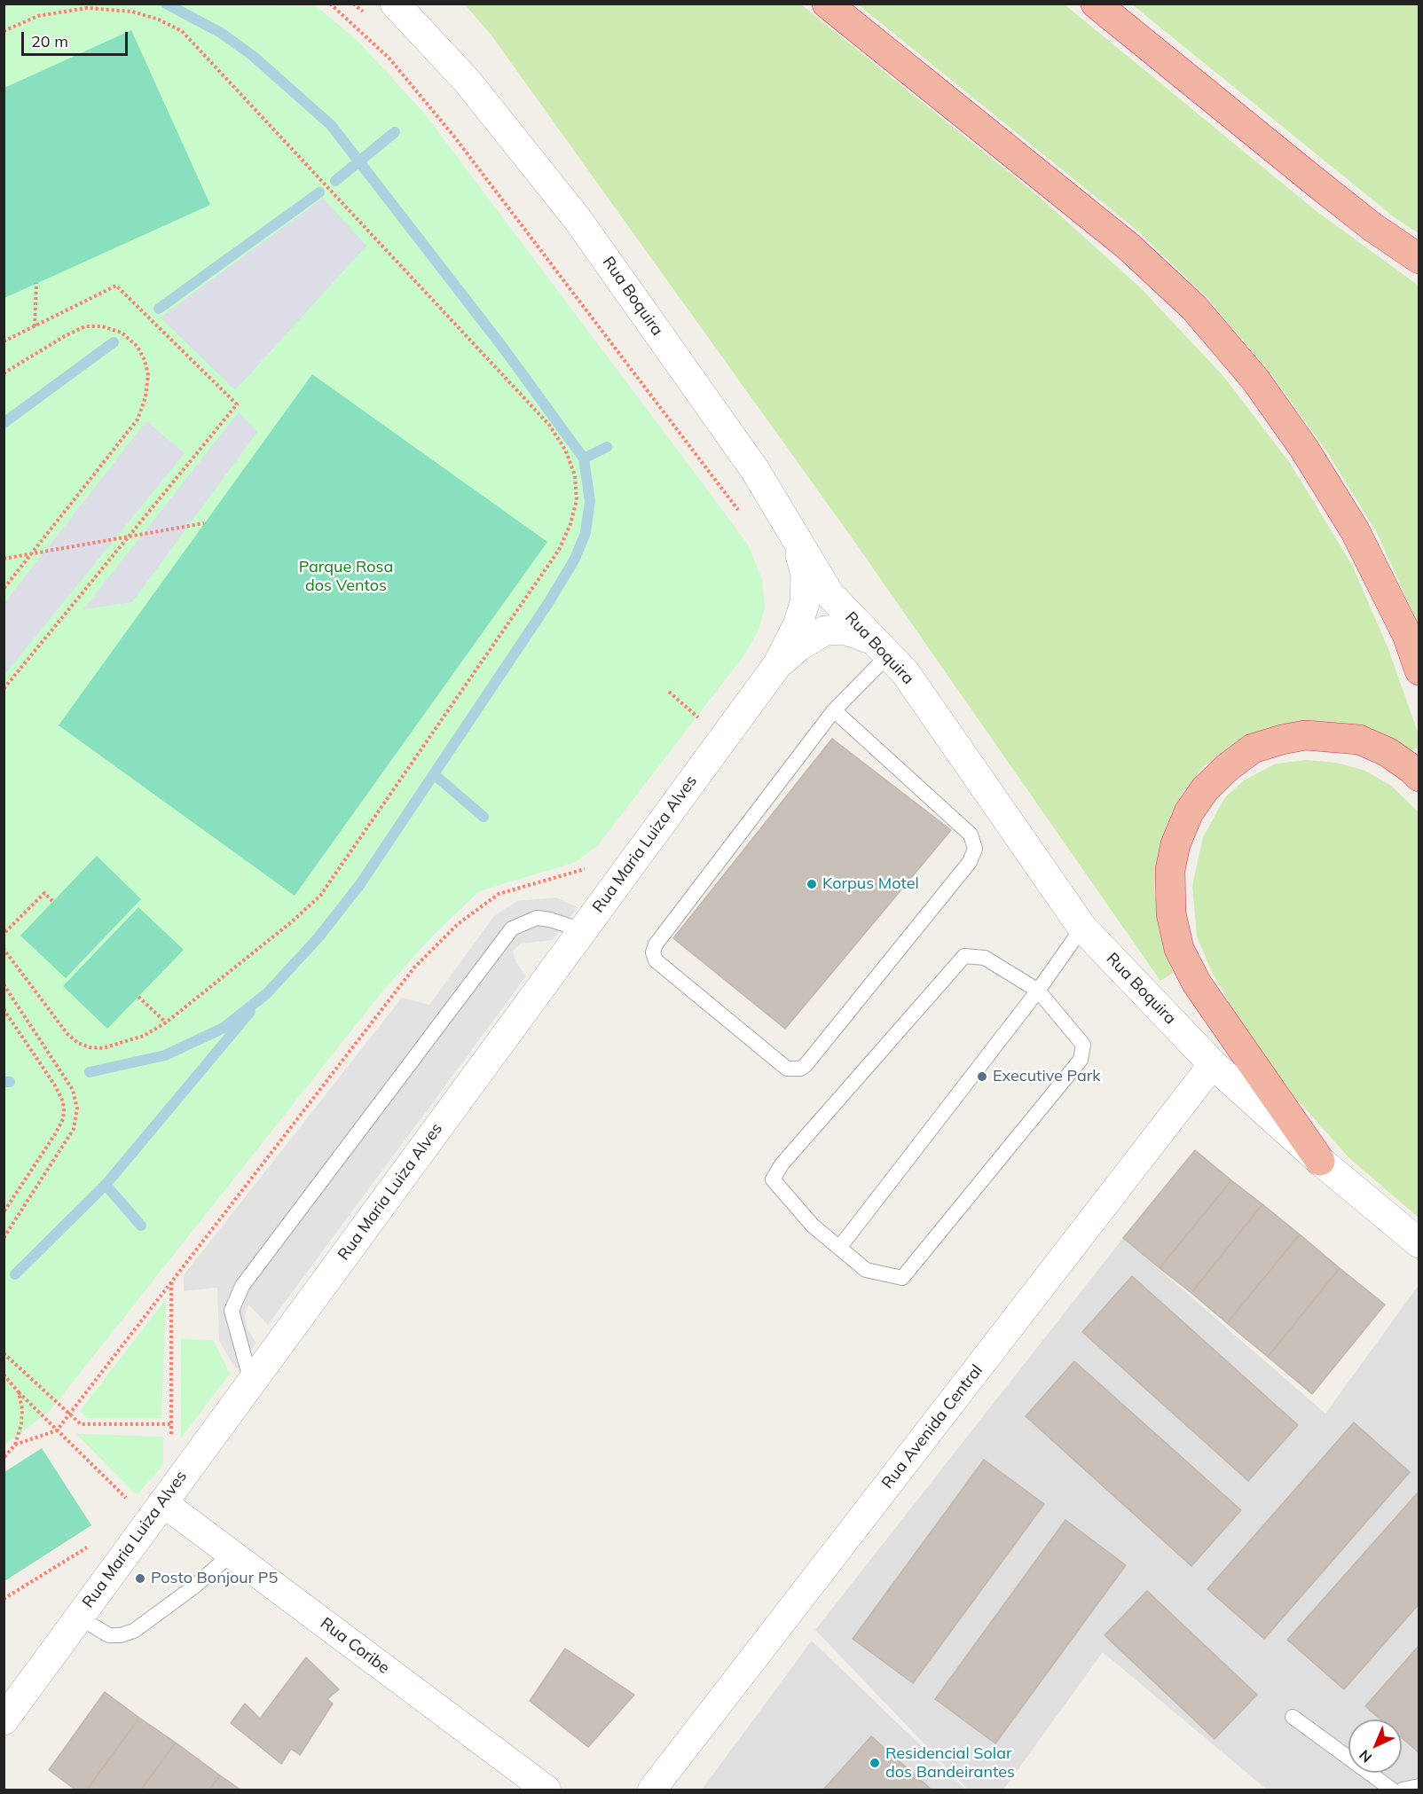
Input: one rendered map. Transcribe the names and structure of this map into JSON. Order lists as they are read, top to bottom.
{
  "streets": {
    "street": [
      "Rua Boquira",
      "Rua Maria Luiza Alves",
      "Rua Avenida Central",
      "Rua Coribe"
    ]
  },
  "crossings": [
    ["Rua Boquira", "Rua Maria Luiza Alves"],
    ["Rua Boquira", "Rua Avenida Central"],
    ["Rua Maria Luiza Alves", "Rua Coribe"]
  ],
  "parks": ["Parque Rosa dos Ventos"],
  "places": [
    "Korpus Motel",
    "Executive Park",
    "Posto Bonjour P5",
    "Residencial Solar dos Bandeirantes"
  ],
  "scale_bar": "20 m",
  "north": "bottom left"
}
